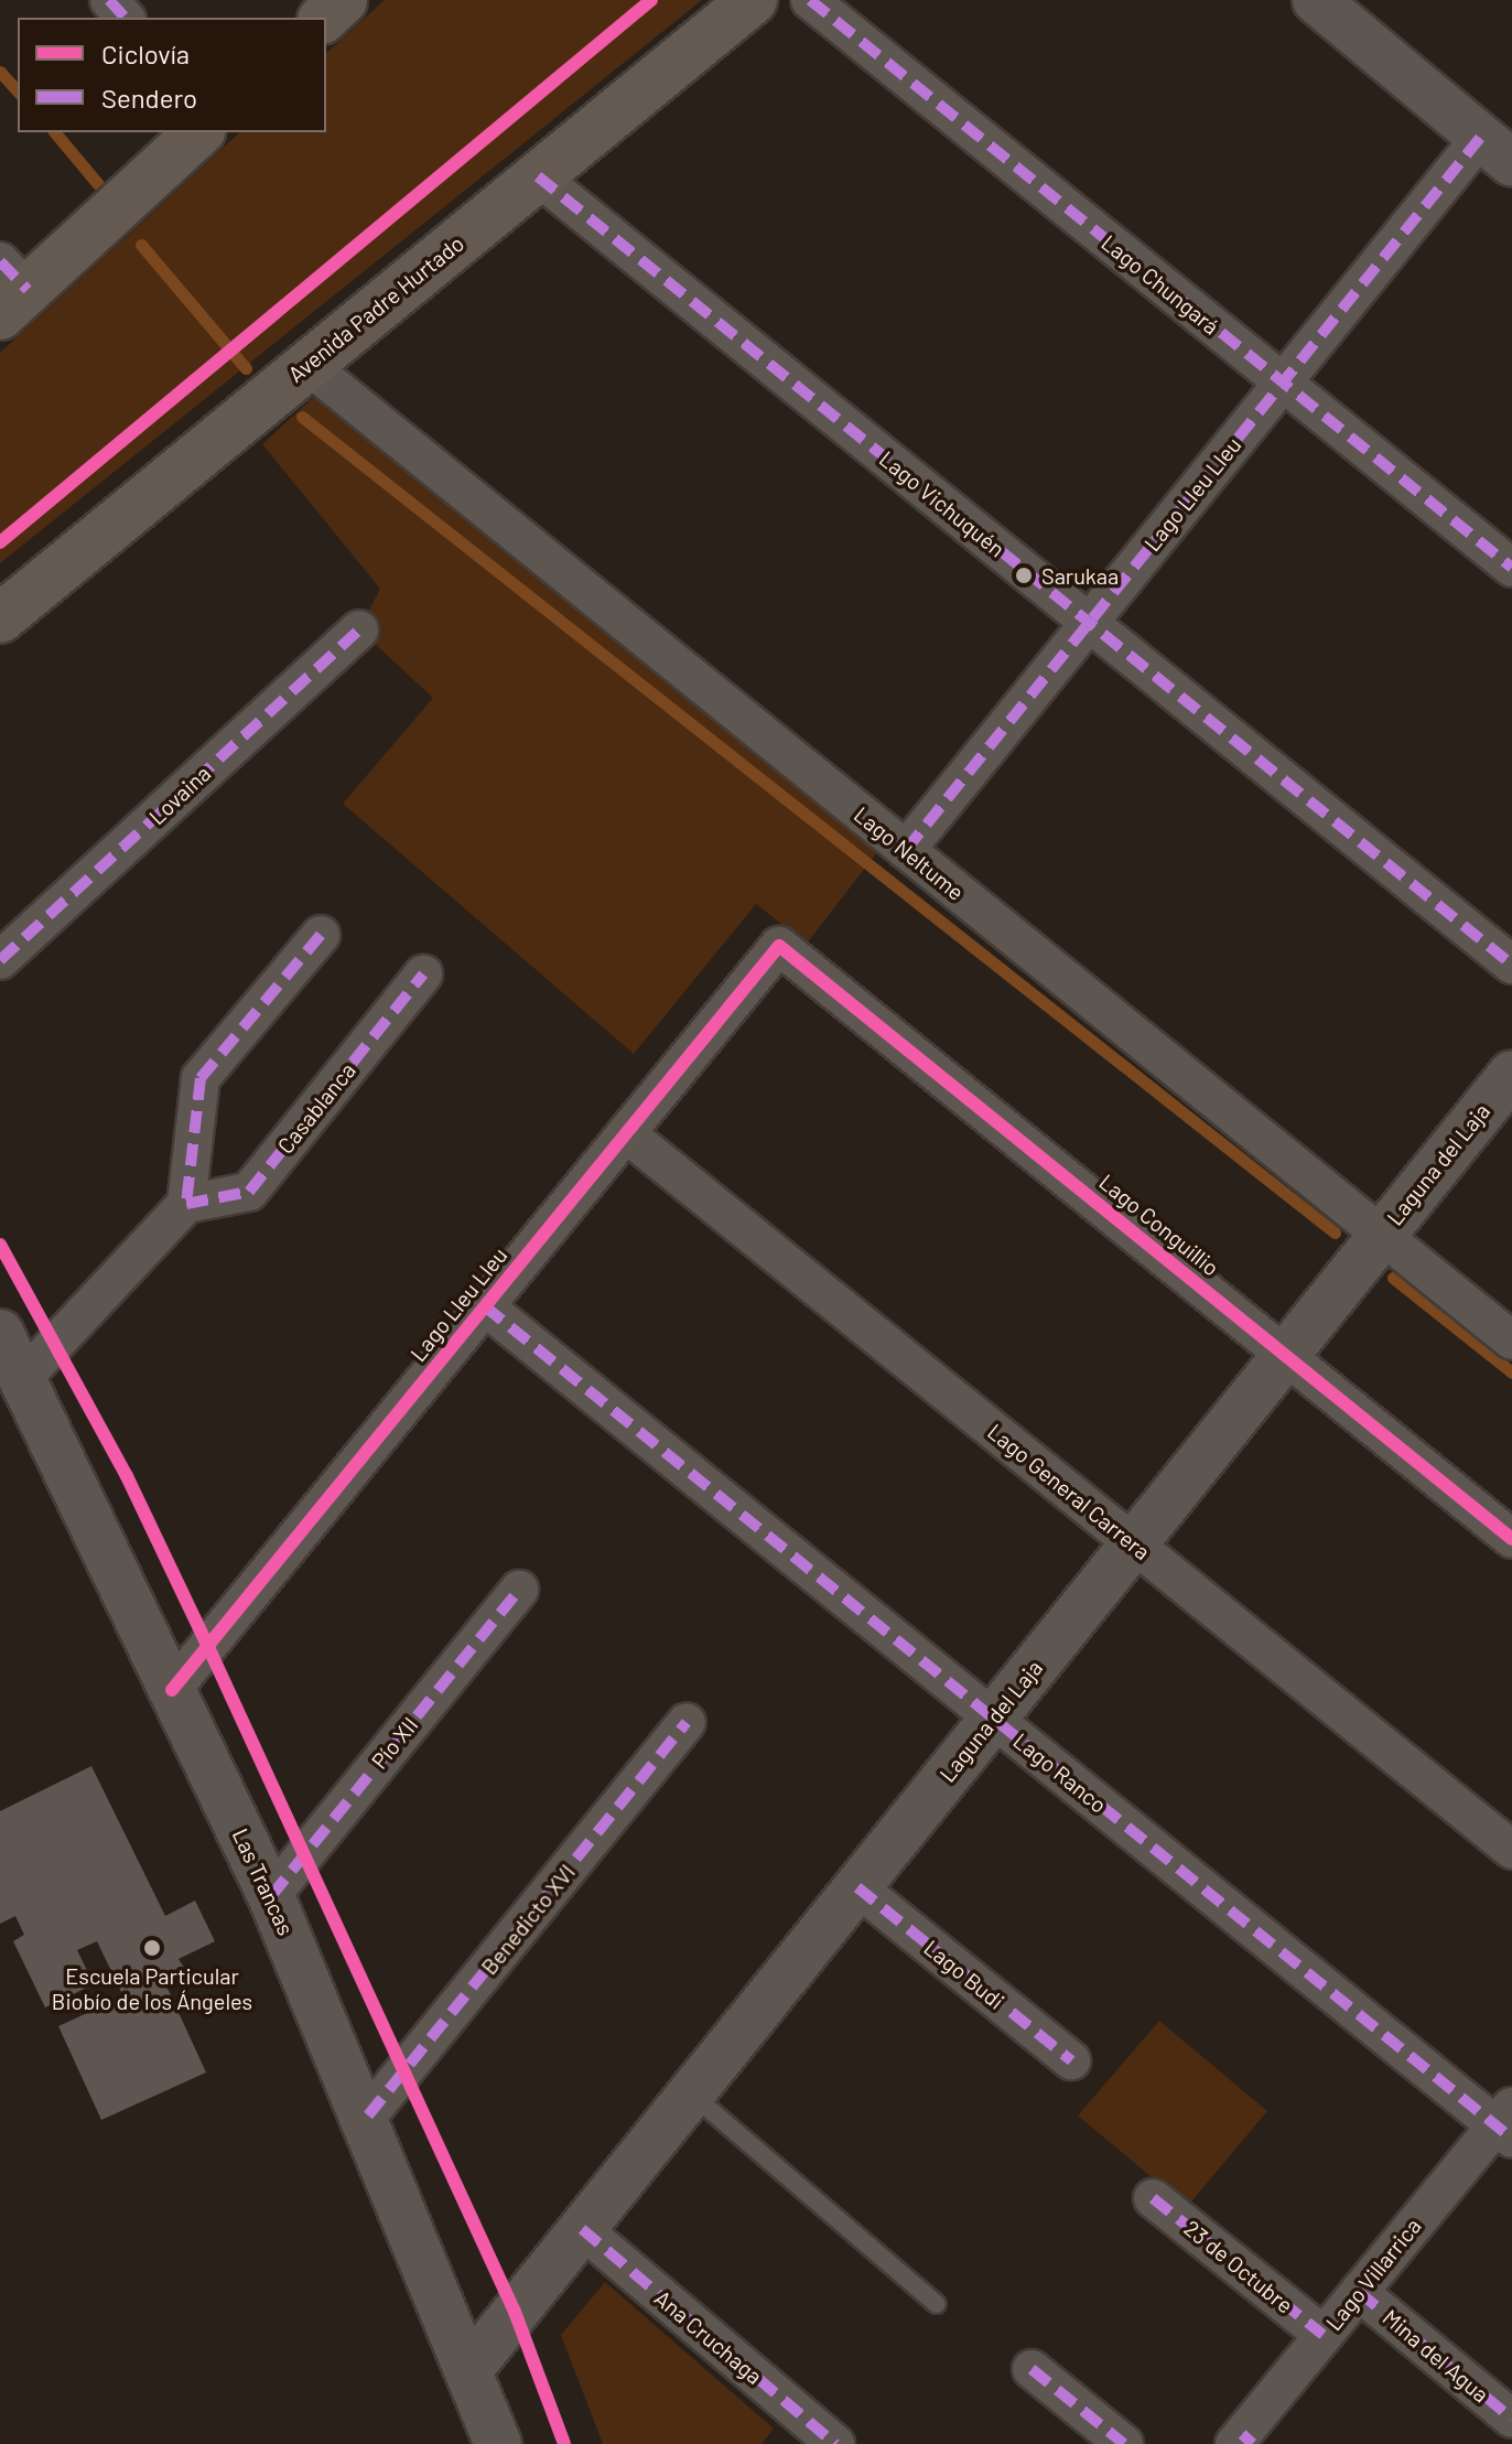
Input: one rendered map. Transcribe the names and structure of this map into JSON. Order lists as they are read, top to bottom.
{
  "streets": {
    "main road": ["Avenida Padre Hurtado"],
    "street": [
      "Lago Chungará",
      "Lago Lleu Lleu",
      "Lago Vichuquén",
      "Lovaina",
      "Lago Neltume",
      "Casablanca",
      "Laguna del Laja",
      "Lago Conguillio",
      "Lago General Carrera",
      "Pío XII",
      "Lago Ranco",
      "Las Trancas",
      "Benedicto XVI",
      "Lago Budi",
      "23 de Octubre",
      "Lago Villarrica",
      "Ana Cruchaga",
      "Mina del Agua"
    ]
  },
  "crossings": [
    ["Lago Chungará", "Lago Lleu Lleu"],
    ["Avenida Padre Hurtado", "Lago Vichuquén"],
    ["Avenida Padre Hurtado", "Lago Neltume"],
    ["Lago Lleu Lleu", "Lago Vichuquén"],
    ["Lago Lleu Lleu", "Lago Neltume"],
    ["Lago Lleu Lleu", "Lago Conguillio"],
    ["Lago Lleu Lleu", "Lago General Carrera"],
    ["Lago Lleu Lleu", "Lago Ranco"],
    ["Lago Lleu Lleu", "Las Trancas"],
    ["Lago Neltume", "Laguna del Laja"],
    ["Laguna del Laja", "Lago Conguillio"],
    ["Laguna del Laja", "Lago General Carrera"],
    ["Laguna del Laja", "Lago Ranco"],
    ["Laguna del Laja", "Las Trancas"],
    ["Laguna del Laja", "Lago Budi"],
    ["Laguna del Laja", "Ana Cruchaga"],
    ["Pío XII", "Las Trancas"],
    ["Lago Ranco", "Lago Villarrica"],
    ["Las Trancas", "Benedicto XVI"],
    ["23 de Octubre", "Lago Villarrica"],
    ["Lago Villarrica", "Mina del Agua"]
  ],
  "places": ["Sarukaa", "Escuela Particular Biobío de los Ángeles"],
  "legend": ["Ciclovía", "Sendero"]
}
